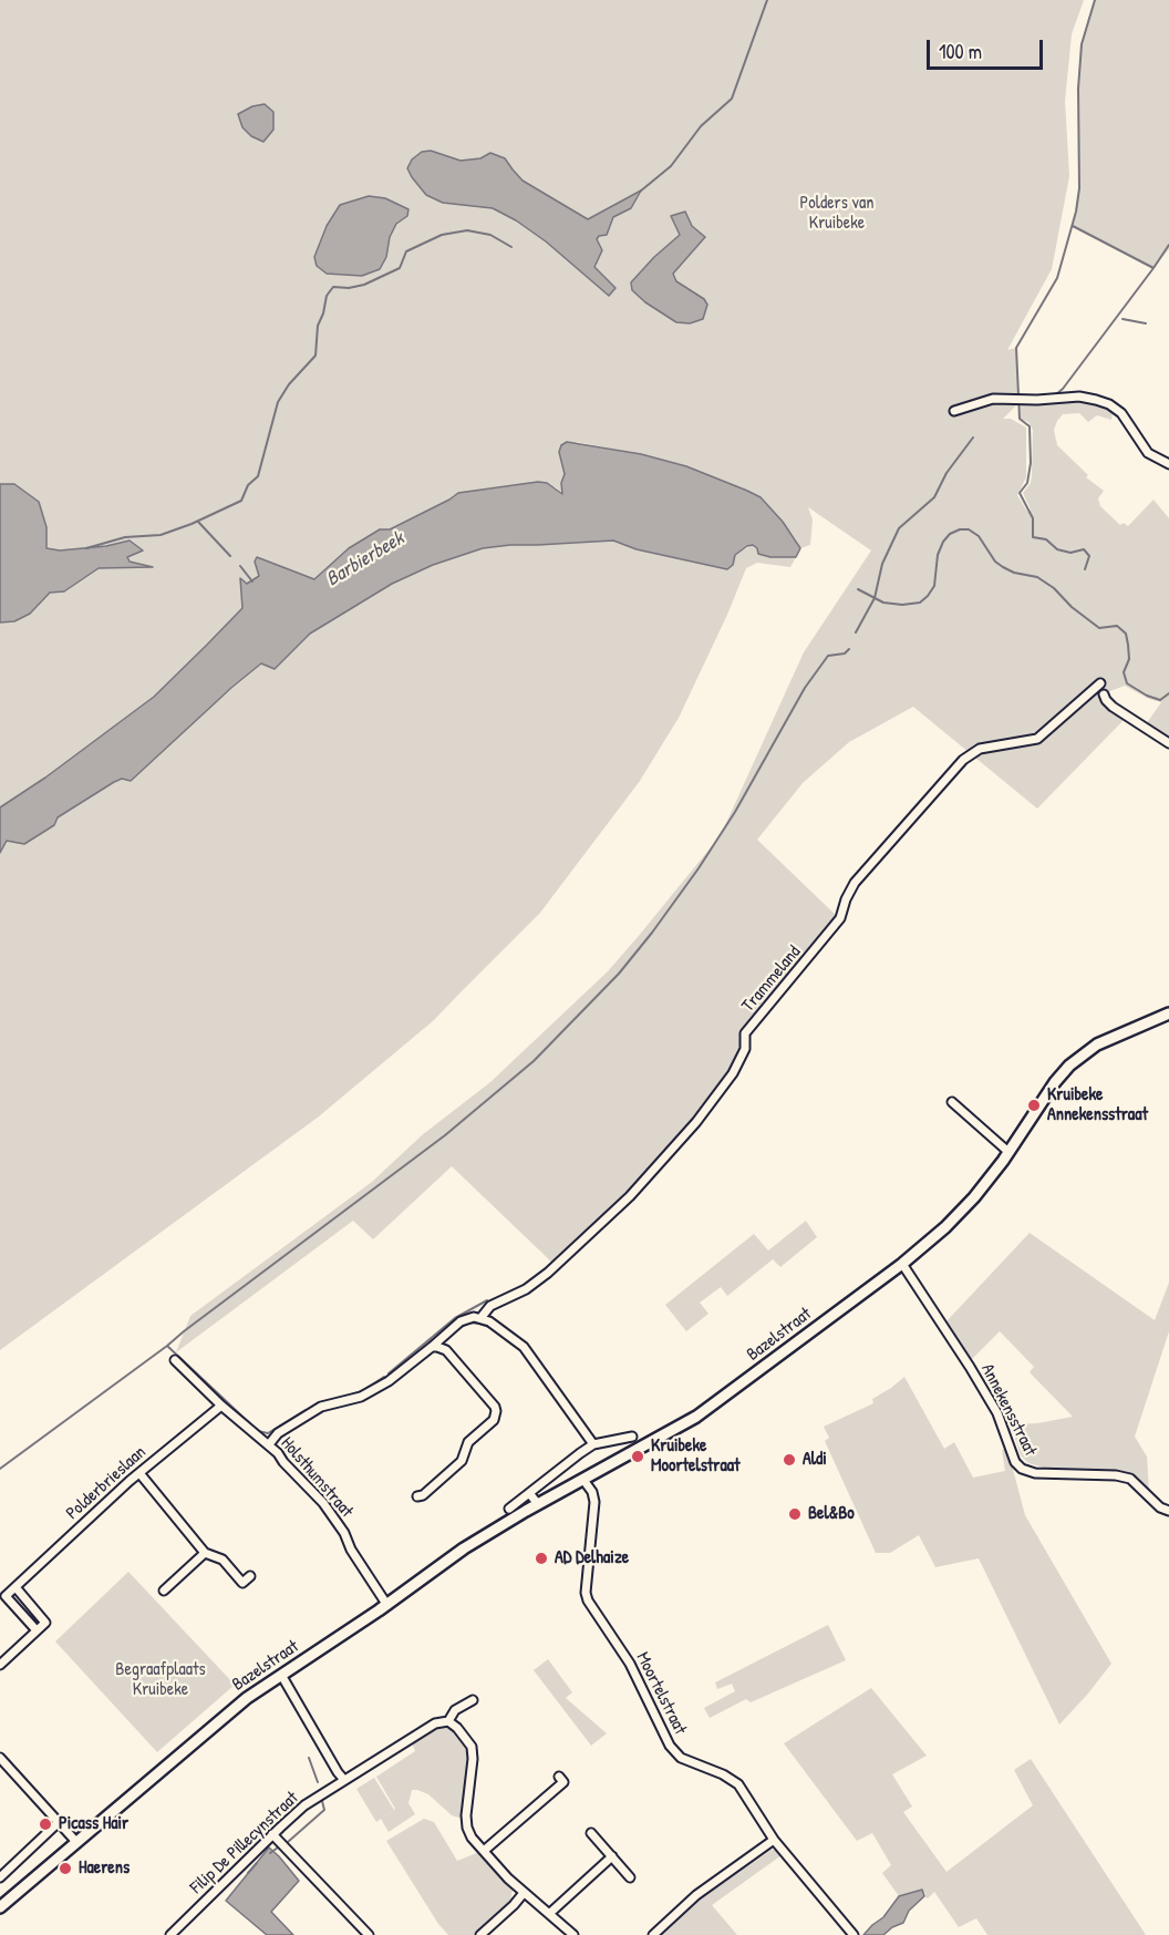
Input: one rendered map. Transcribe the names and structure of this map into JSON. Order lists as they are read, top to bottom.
{
  "streets": {
    "main road": ["Bazelstraat"],
    "street": [
      "Trammeland",
      "Annekensstraat",
      "Holsthumstraat",
      "Polderbrieslaan",
      "Moortelstraat",
      "Filip De Pillecynstraat"
    ]
  },
  "crossings": [
    ["Trammeland", "Holsthumstraat"],
    ["Bazelstraat", "Annekensstraat"],
    ["Bazelstraat", "Holsthumstraat"],
    ["Bazelstraat", "Moortelstraat"],
    ["Holsthumstraat", "Polderbrieslaan"]
  ],
  "water": ["Barbierbeek"],
  "parks": ["Polders van Kruibeke", "Begraafplaats Kruibeke"],
  "places": [
    "Kruibeke Annekensstraat",
    "Kruibeke Moortelstraat",
    "Aldi",
    "Bel&Bo",
    "AD Delhaize",
    "Picass Hair",
    "Haerens"
  ],
  "scale_bar": "100 m"
}
